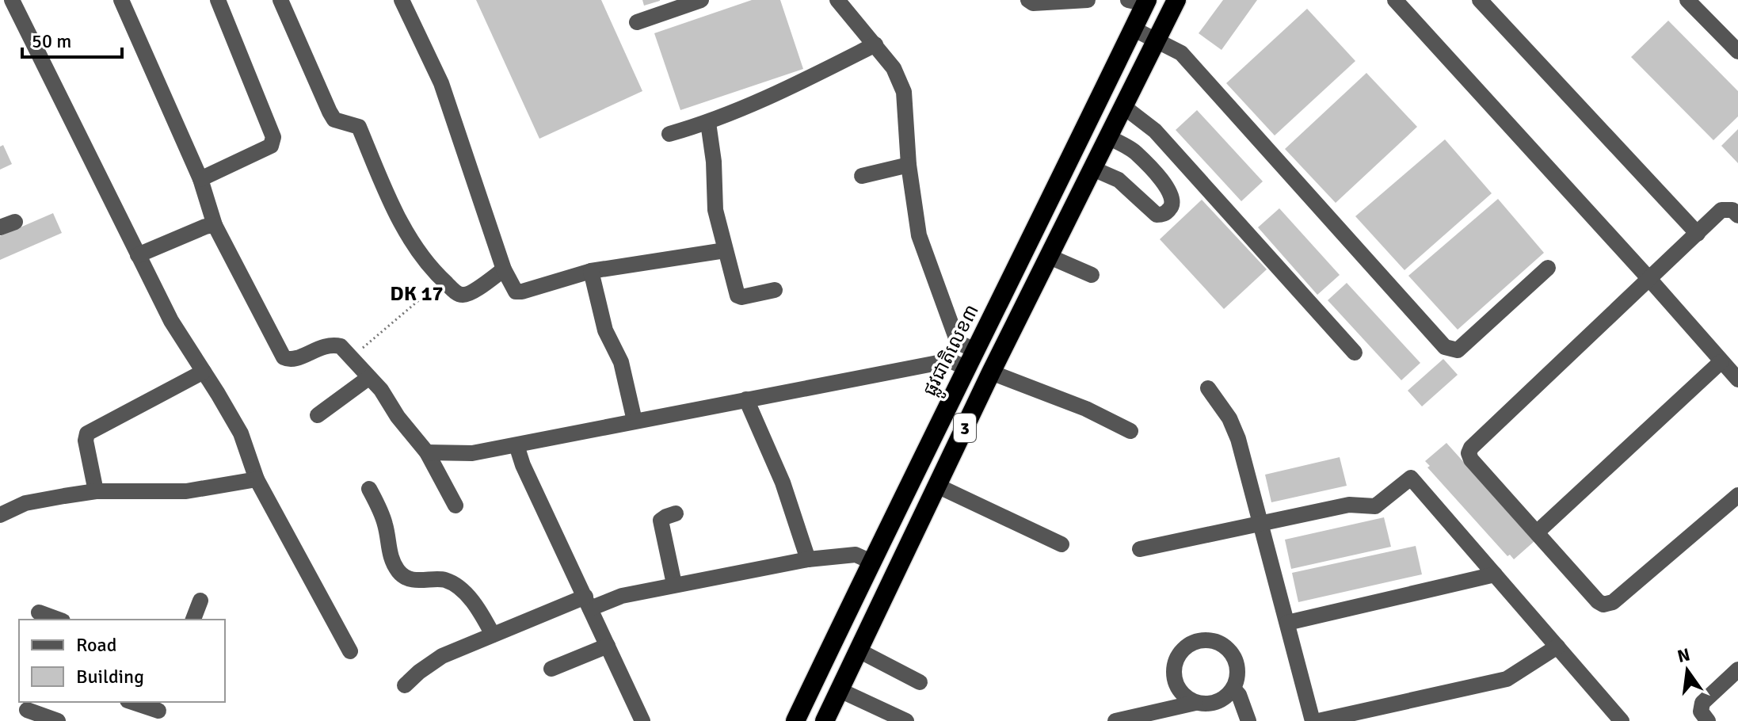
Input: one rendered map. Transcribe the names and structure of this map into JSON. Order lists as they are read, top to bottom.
{
  "streets": {
    "highway": ["ផ្លូវជាតិលេខ៣", "3"]
  },
  "districts": ["DK 17"],
  "legend": ["Road", "Building"],
  "scale_bar": "50 m",
  "north": "top"
}
